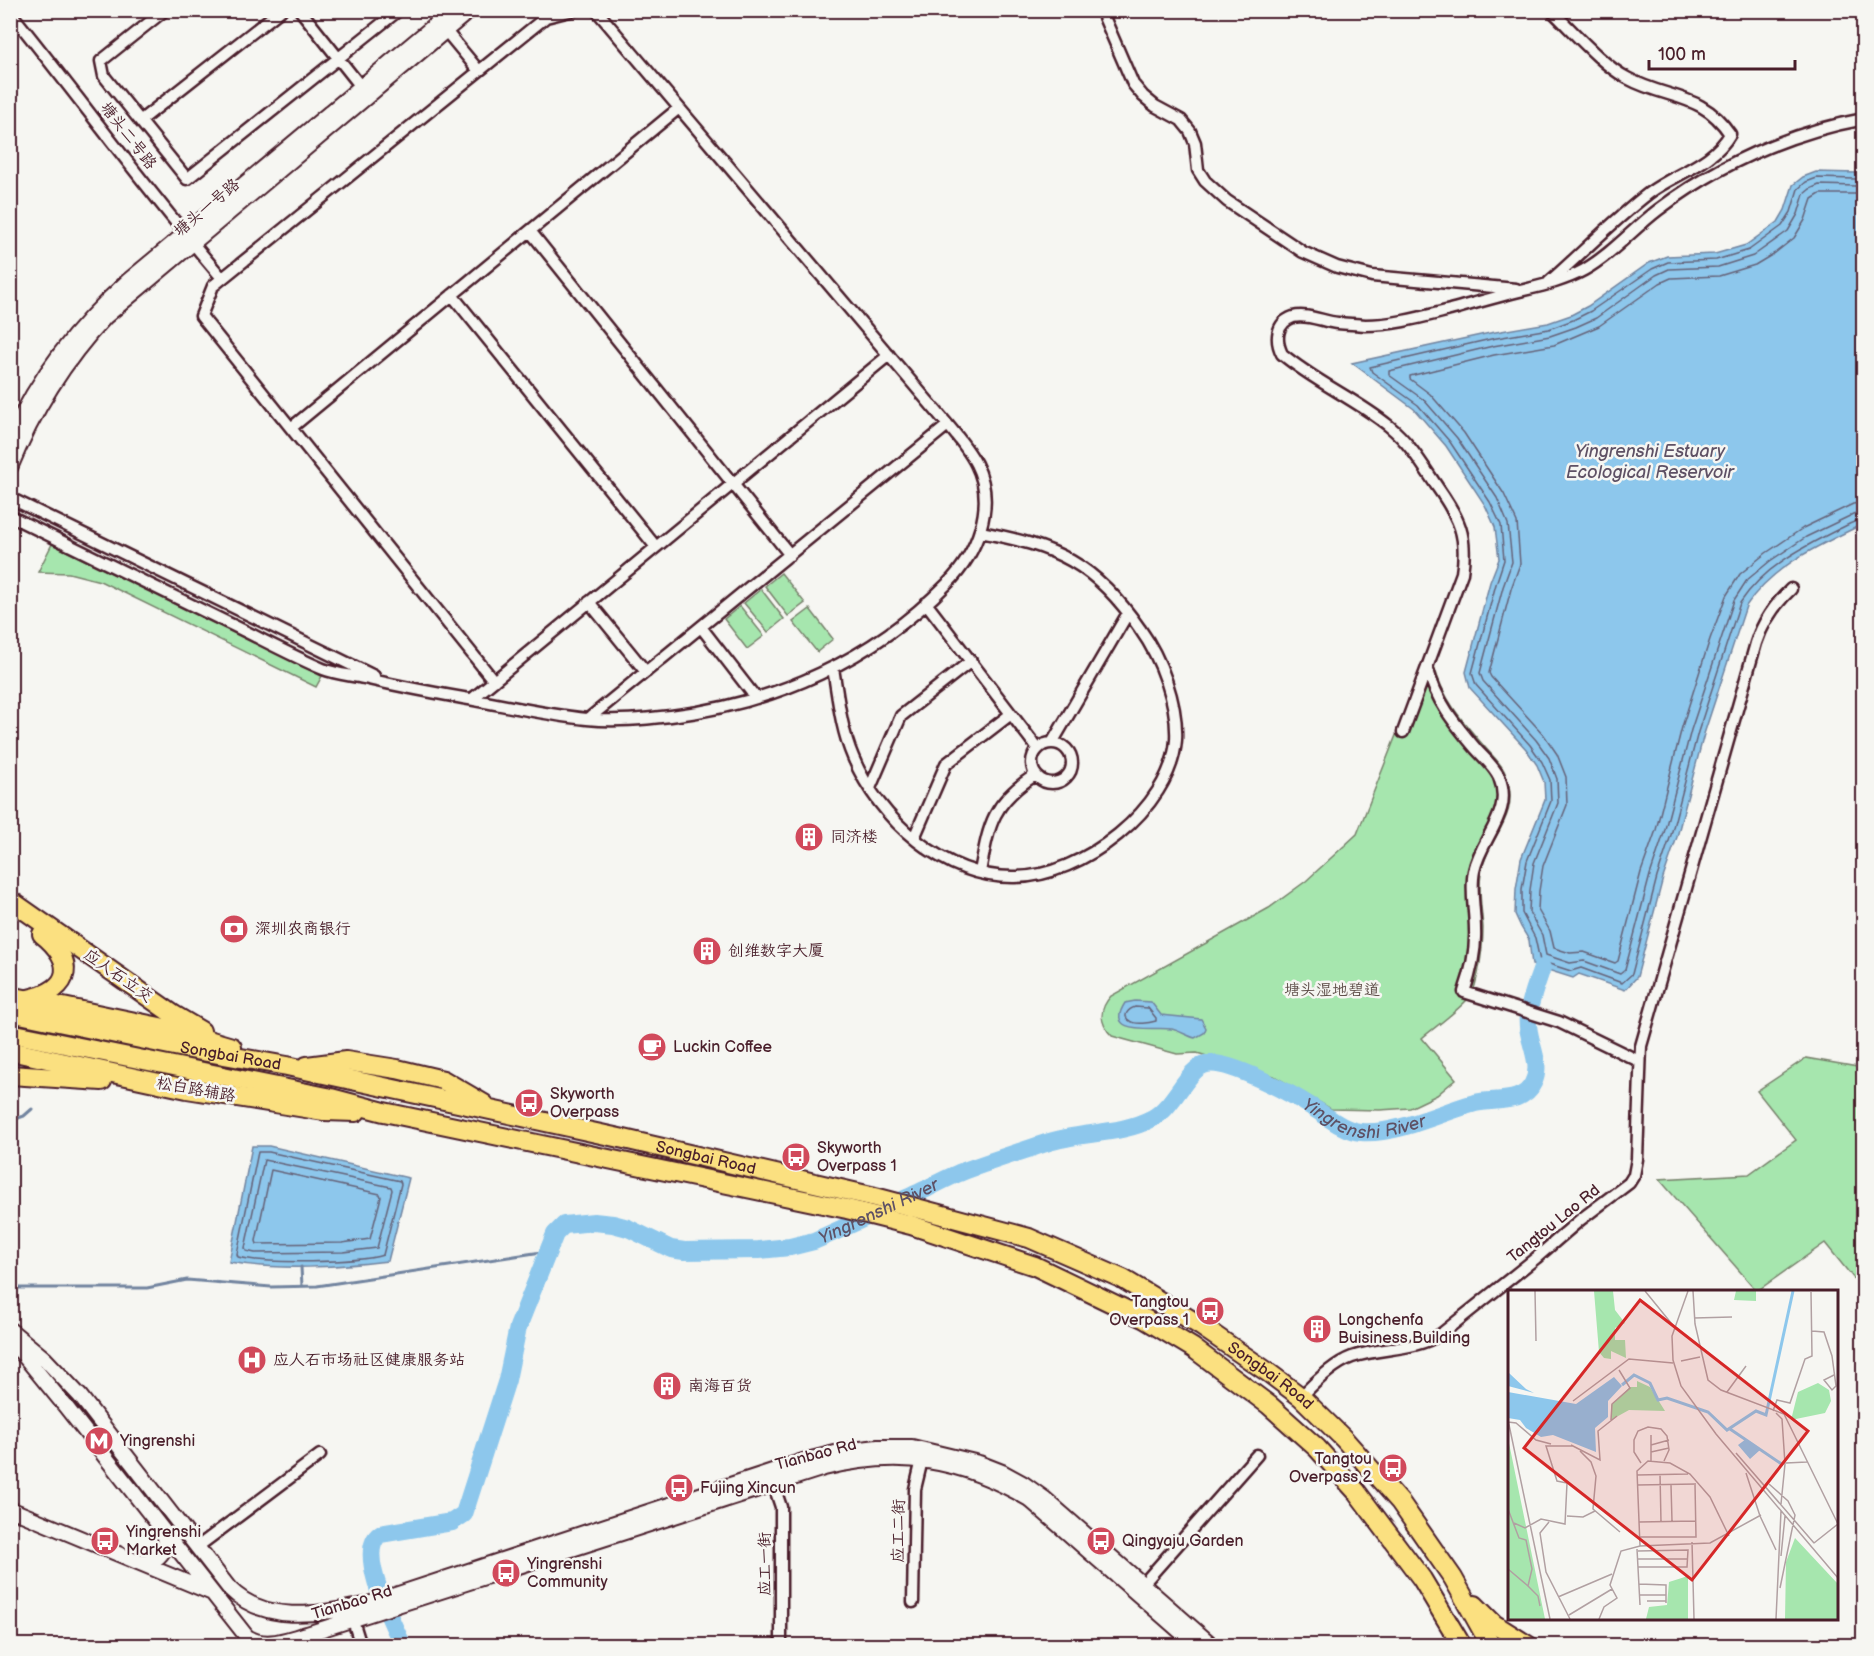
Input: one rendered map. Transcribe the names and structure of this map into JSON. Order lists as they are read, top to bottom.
{
  "streets": {
    "main road": ["应人石立交", "Songbai Road", "松白路辅路"],
    "street": [
      "塘头二号路",
      "塘头一号路",
      "Tangtou Lao Rd",
      "Tianbao Rd",
      "应工二街",
      "应工一街"
    ]
  },
  "crossings": [
    ["塘头二号路", "塘头一号路"],
    ["Songbai Road", "松白路辅路"],
    ["Songbai Road", "Tangtou Lao Rd"],
    ["Tianbao Rd", "应工二街"],
    ["Tianbao Rd", "应工一街"]
  ],
  "water": ["Yingrenshi Estuary Ecological Reservoir", "Yingrenshi River"],
  "parks": ["塘头湿地碧道"],
  "places": {
    "building": [
      "同济楼",
      "创维数字大厦",
      "Longchenfa Buisiness Building",
      "南海百货"
    ],
    "bank": ["深圳农商银行"],
    "cafe": ["Luckin Coffee"],
    "bus stop": [
      "Skyworth Overpass",
      "Skyworth Overpass 1",
      "Tangtou Overpass 1",
      "Tangtou Overpass 2",
      "Fujing Xincun",
      "Yingrenshi Market",
      "Qingyaju Garden",
      "Yingrenshi Community"
    ],
    "hospital": ["应人石市场社区健康服务站"],
    "metro station": ["Yingrenshi"]
  },
  "scale_bar": "100 m"
}
